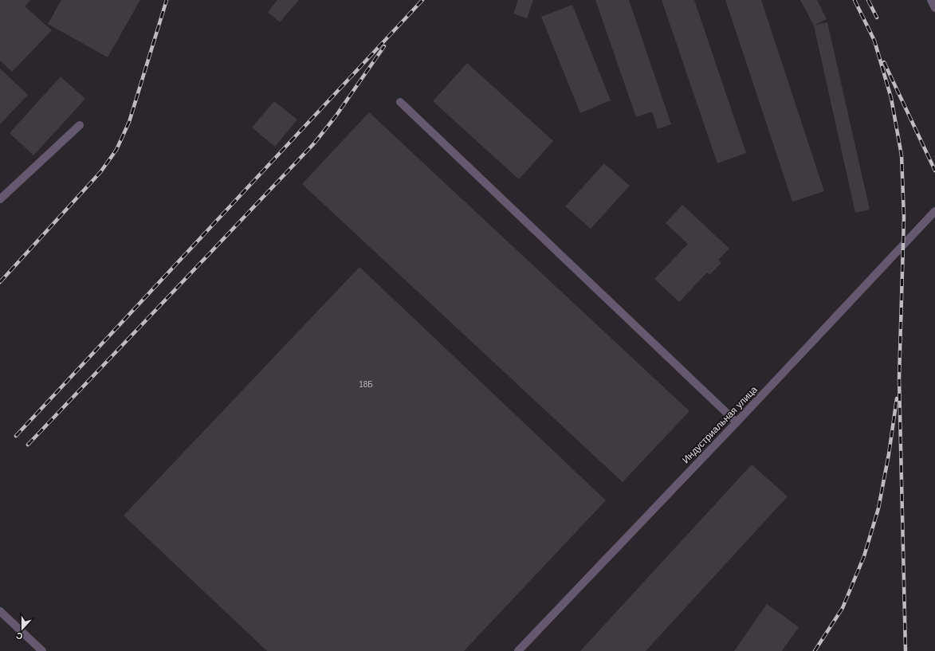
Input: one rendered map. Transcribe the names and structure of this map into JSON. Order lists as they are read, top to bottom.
{
  "streets": {
    "street": ["Индустриальная улица"]
  },
  "house_numbers": ["18Б"],
  "north": "bottom"
}
